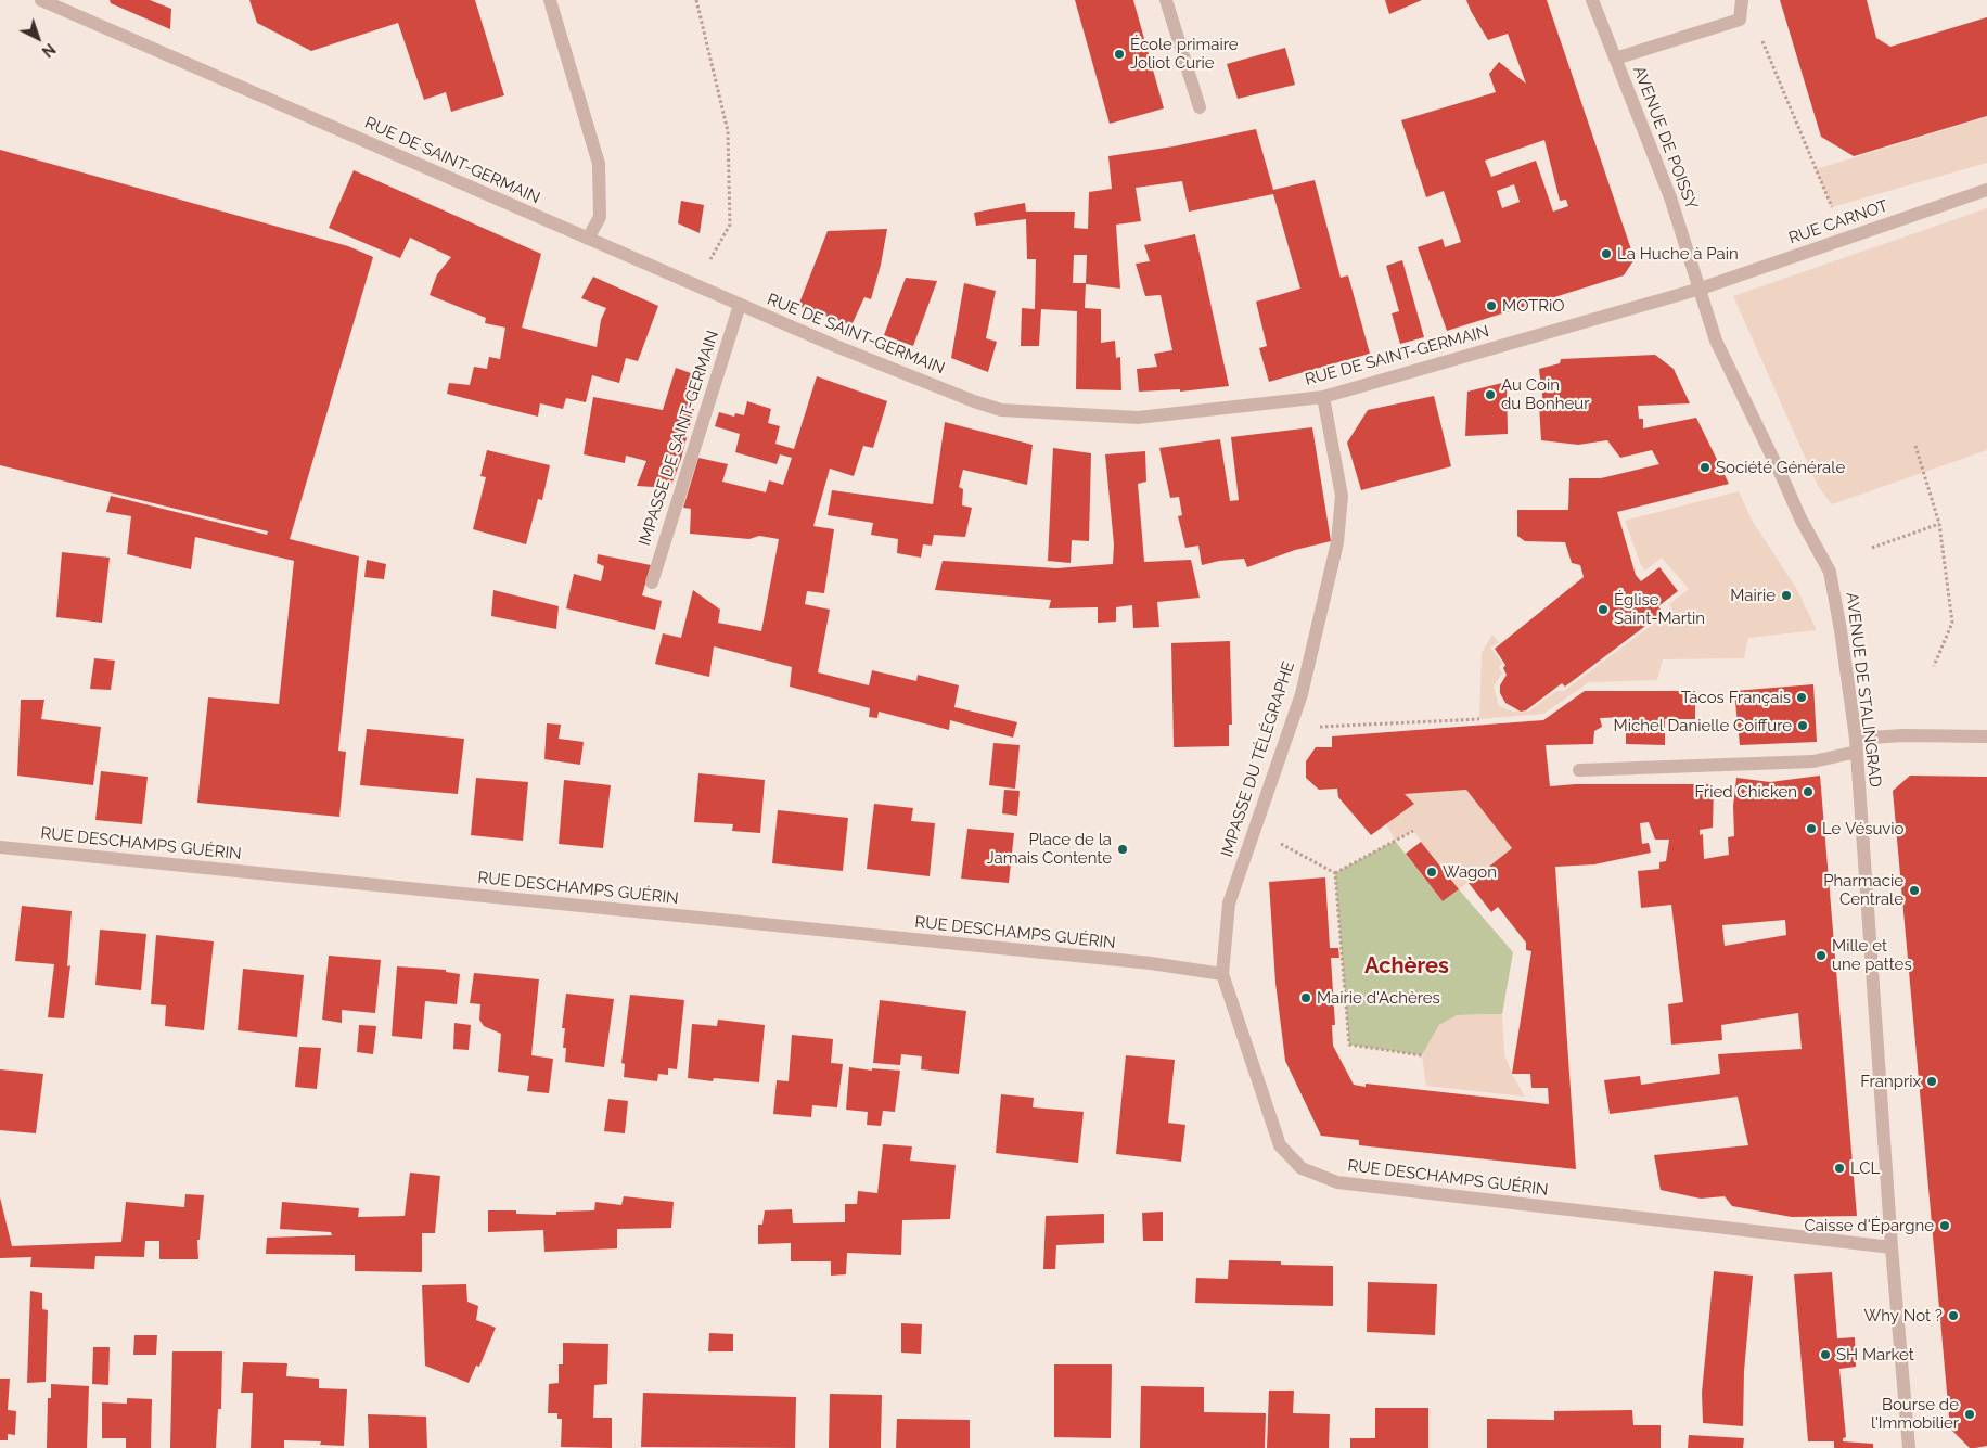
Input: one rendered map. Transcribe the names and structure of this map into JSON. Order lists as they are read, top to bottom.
{
  "streets": {
    "street": [
      "AVENUE DE POISSY",
      "RUE DE SAINT-GERMAIN",
      "RUE CARNOT",
      "IMPASSE DE SAINT-GERMAIN",
      "AVENUE DE STALINGRAD",
      "IMPASSE DU TÉLÉGRAPHE",
      "RUE DESCHAMPS GUÉRIN"
    ]
  },
  "crossings": [
    ["AVENUE DE POISSY", "RUE DE SAINT-GERMAIN"],
    ["AVENUE DE POISSY", "RUE CARNOT"],
    ["AVENUE DE POISSY", "AVENUE DE STALINGRAD"],
    ["RUE DE SAINT-GERMAIN", "RUE CARNOT"],
    ["RUE DE SAINT-GERMAIN", "IMPASSE DE SAINT-GERMAIN"],
    ["RUE DE SAINT-GERMAIN", "AVENUE DE STALINGRAD"],
    ["RUE DE SAINT-GERMAIN", "IMPASSE DU TÉLÉGRAPHE"],
    ["RUE CARNOT", "AVENUE DE STALINGRAD"],
    ["AVENUE DE STALINGRAD", "RUE DESCHAMPS GUÉRIN"],
    ["IMPASSE DU TÉLÉGRAPHE", "RUE DESCHAMPS GUÉRIN"]
  ],
  "districts": ["Achères"],
  "places": [
    "École primaire Joliot Curie",
    "La Huche à Pain",
    "MOTRiO",
    "Au Coin du Bonheur",
    "Société Générale",
    "Mairie",
    "Église Saint-Martin",
    "Tacos Français",
    "Michel Danielle Coiffure",
    "Fried Chicken",
    "Le Vésuvio",
    "Place de la Jamais Contente",
    "Wagon",
    "Pharmacie Centrale",
    "Mille et une pattes",
    "Mairie d'Achères",
    "Franprix",
    "LCL",
    "Caisse d'Épargne",
    "Why Not ?",
    "SH Market",
    "Bourse de l'Immobilier"
  ],
  "north": "bottom right"
}
